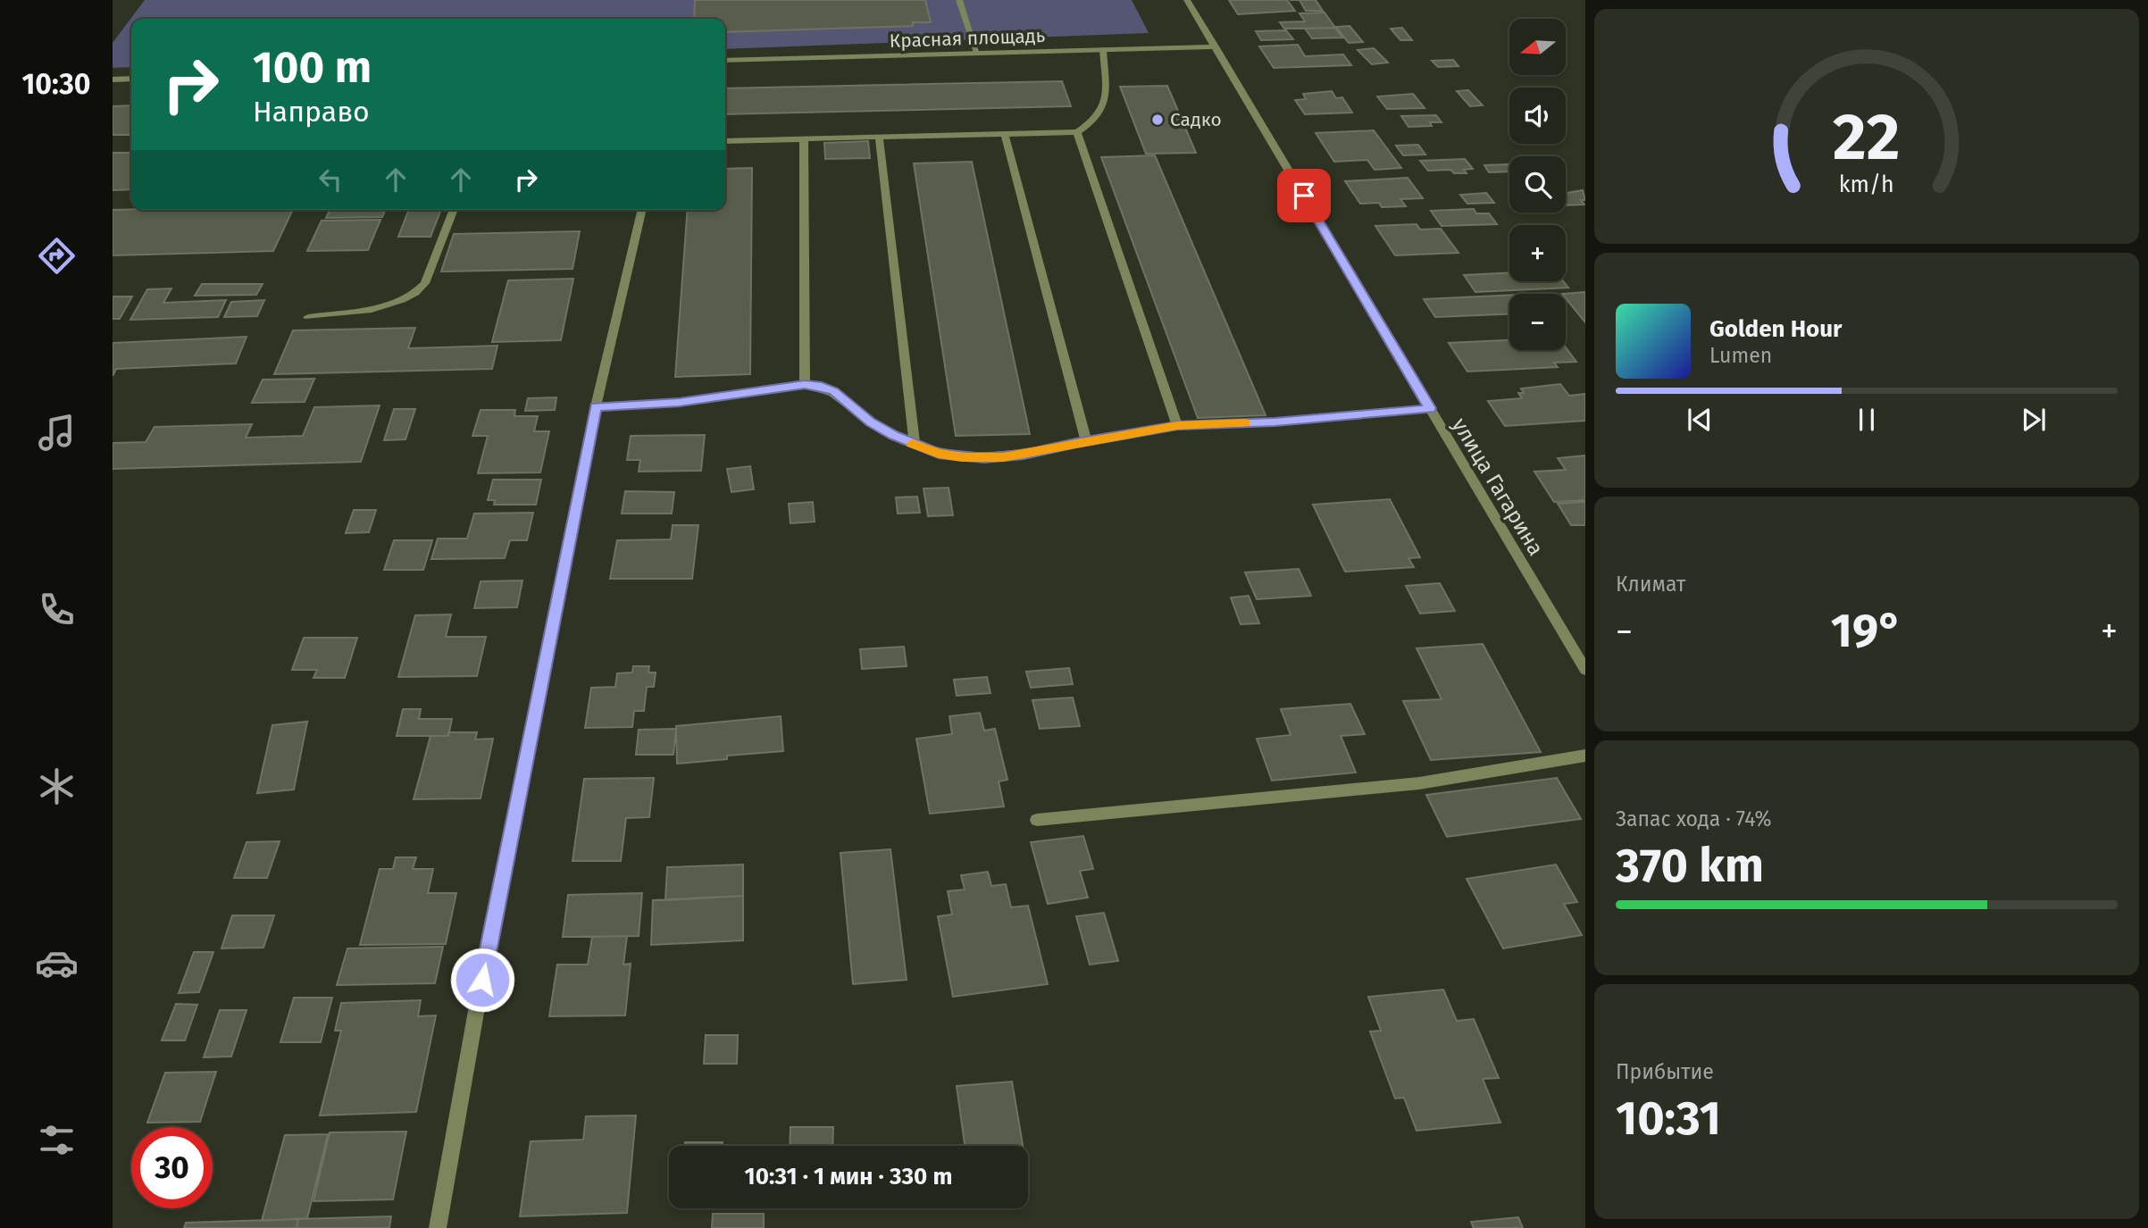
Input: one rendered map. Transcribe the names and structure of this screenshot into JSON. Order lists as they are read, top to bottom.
{
  "streets": {
    "street": ["Красная площадь", "улица Гагарина"]
  },
  "crossings": [
    ["Красная площадь", "улица Гагарина"]
  ],
  "places": ["Садко"],
  "north": "left",
  "page": {
    "tabs": "10:30",
    "map_buttons": ["+", "−"],
    "turn": ["100 m", "Направо"],
    "song": ["Golden Hour", "Lumen"],
    "tile": [
      "Климат",
      ["Запас хода · 74%", "370 km"],
      ["Прибытие", "10:31"]
    ],
    "heat": ["−", "19°", "+"],
    "limit": "30",
    "trip": "10:31 · 1 мин · 330 m",
    "gauge": ["22", "km/h"]
  }
}
